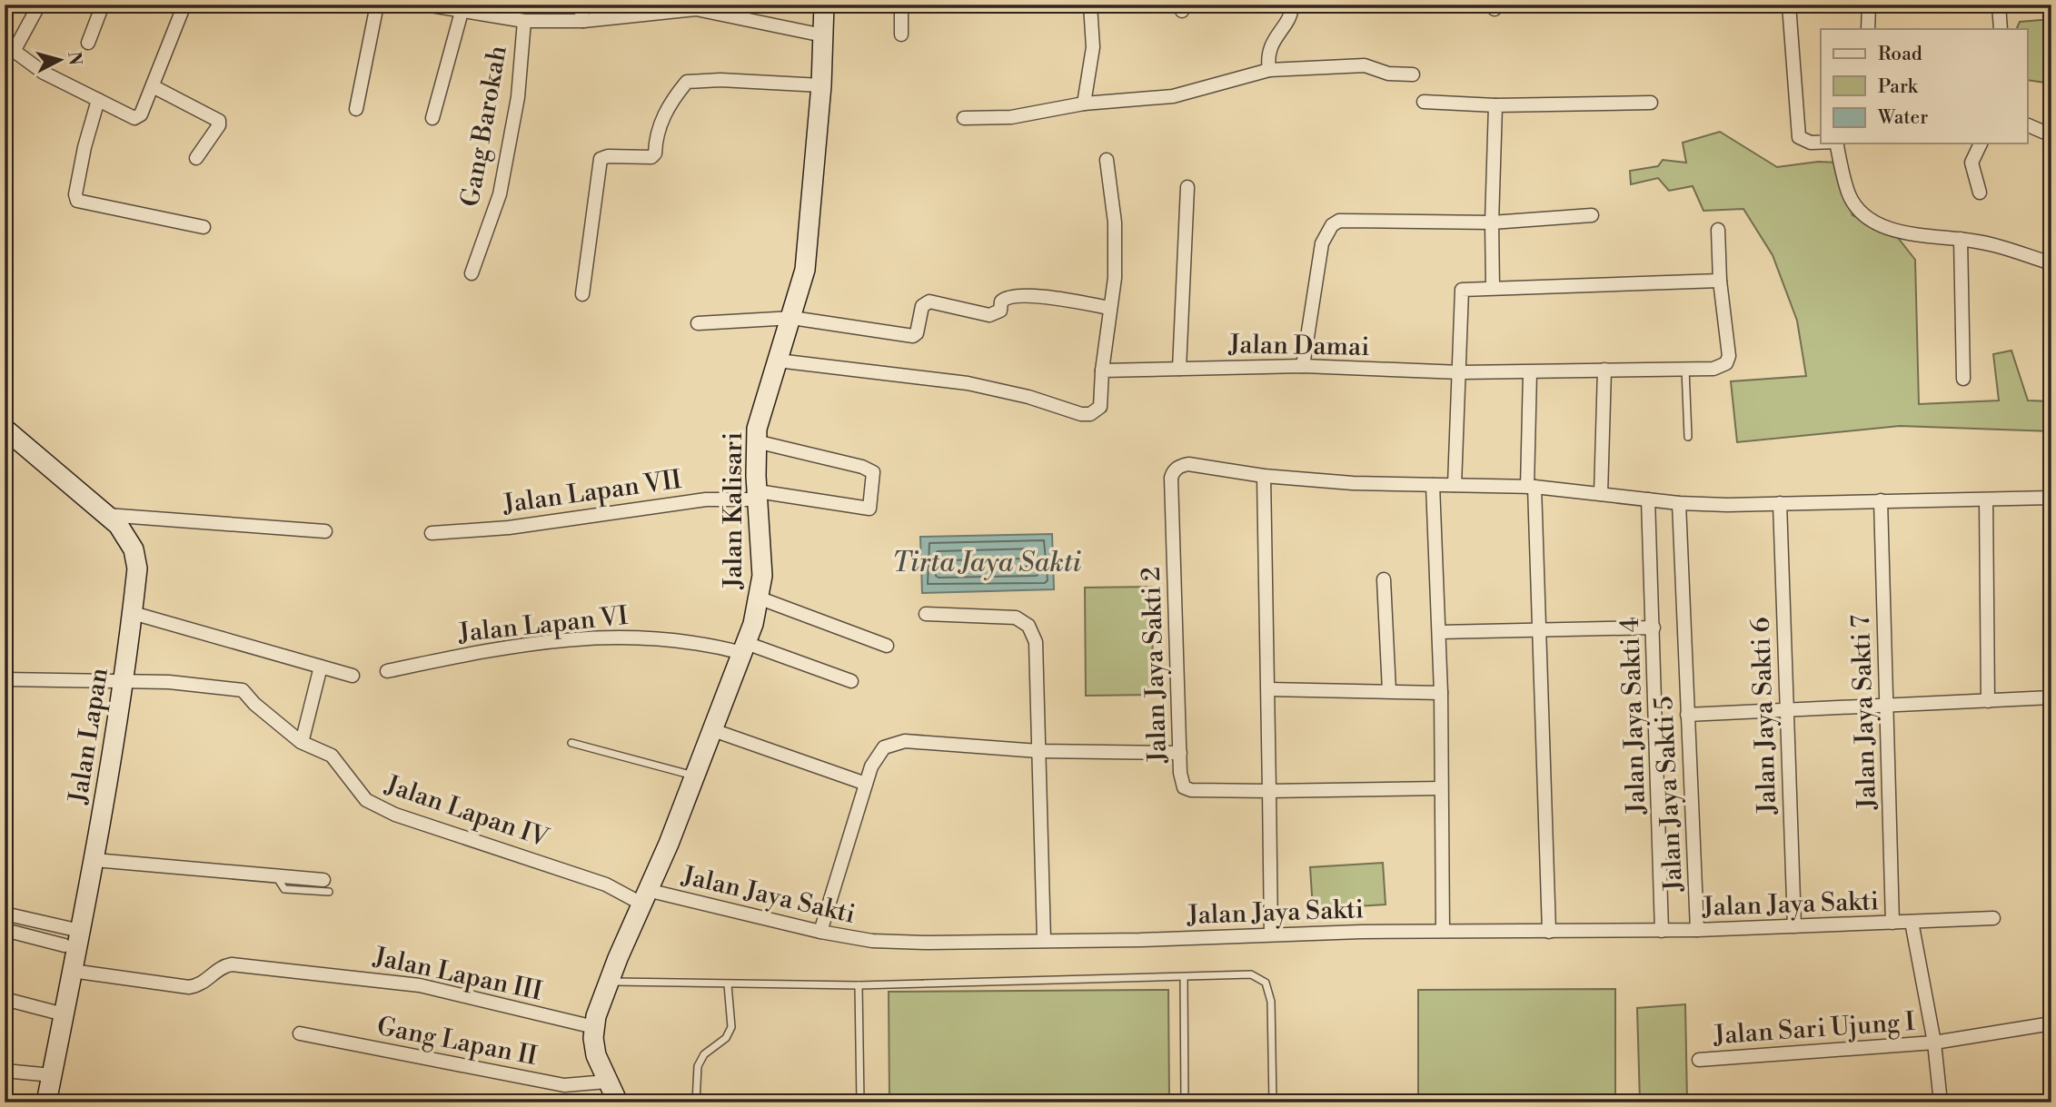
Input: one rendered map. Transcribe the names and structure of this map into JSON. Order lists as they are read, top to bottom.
{
  "streets": {
    "street": [
      "Gang Barokah",
      "Jalan Damai",
      "Jalan Lapan VII",
      "Jalan Kalisari",
      "Jalan Lapan VI",
      "Jalan Jaya Sakti 2",
      "Jalan Jaya Sakti 7",
      "Jalan Jaya Sakti 4",
      "Jalan Jaya Sakti 6",
      "Jalan Lapan",
      "Jalan Jaya Sakti 5",
      "Jalan Lapan IV",
      "Jalan Jaya Sakti",
      "Jalan Lapan III",
      "Jalan Sari Ujung I",
      "Gang Lapan II"
    ]
  },
  "crossings": [
    ["Jalan Lapan VII", "Jalan Kalisari"],
    ["Jalan Kalisari", "Jalan Lapan VI"],
    ["Jalan Kalisari", "Jalan Lapan IV"],
    ["Jalan Kalisari", "Jalan Jaya Sakti"],
    ["Jalan Kalisari", "Jalan Lapan III"],
    ["Jalan Kalisari", "Gang Lapan II"],
    ["Jalan Jaya Sakti 7", "Jalan Jaya Sakti"],
    ["Jalan Jaya Sakti 4", "Jalan Jaya Sakti"],
    ["Jalan Jaya Sakti 6", "Jalan Jaya Sakti"],
    ["Jalan Lapan", "Jalan Lapan IV"],
    ["Jalan Lapan", "Jalan Lapan III"],
    ["Jalan Jaya Sakti 5", "Jalan Jaya Sakti"],
    ["Jalan Lapan IV", "Jalan Jaya Sakti"]
  ],
  "water": ["Tirta Jaya Sakti"],
  "legend": ["Road", "Park", "Water"],
  "north": "right"
}
